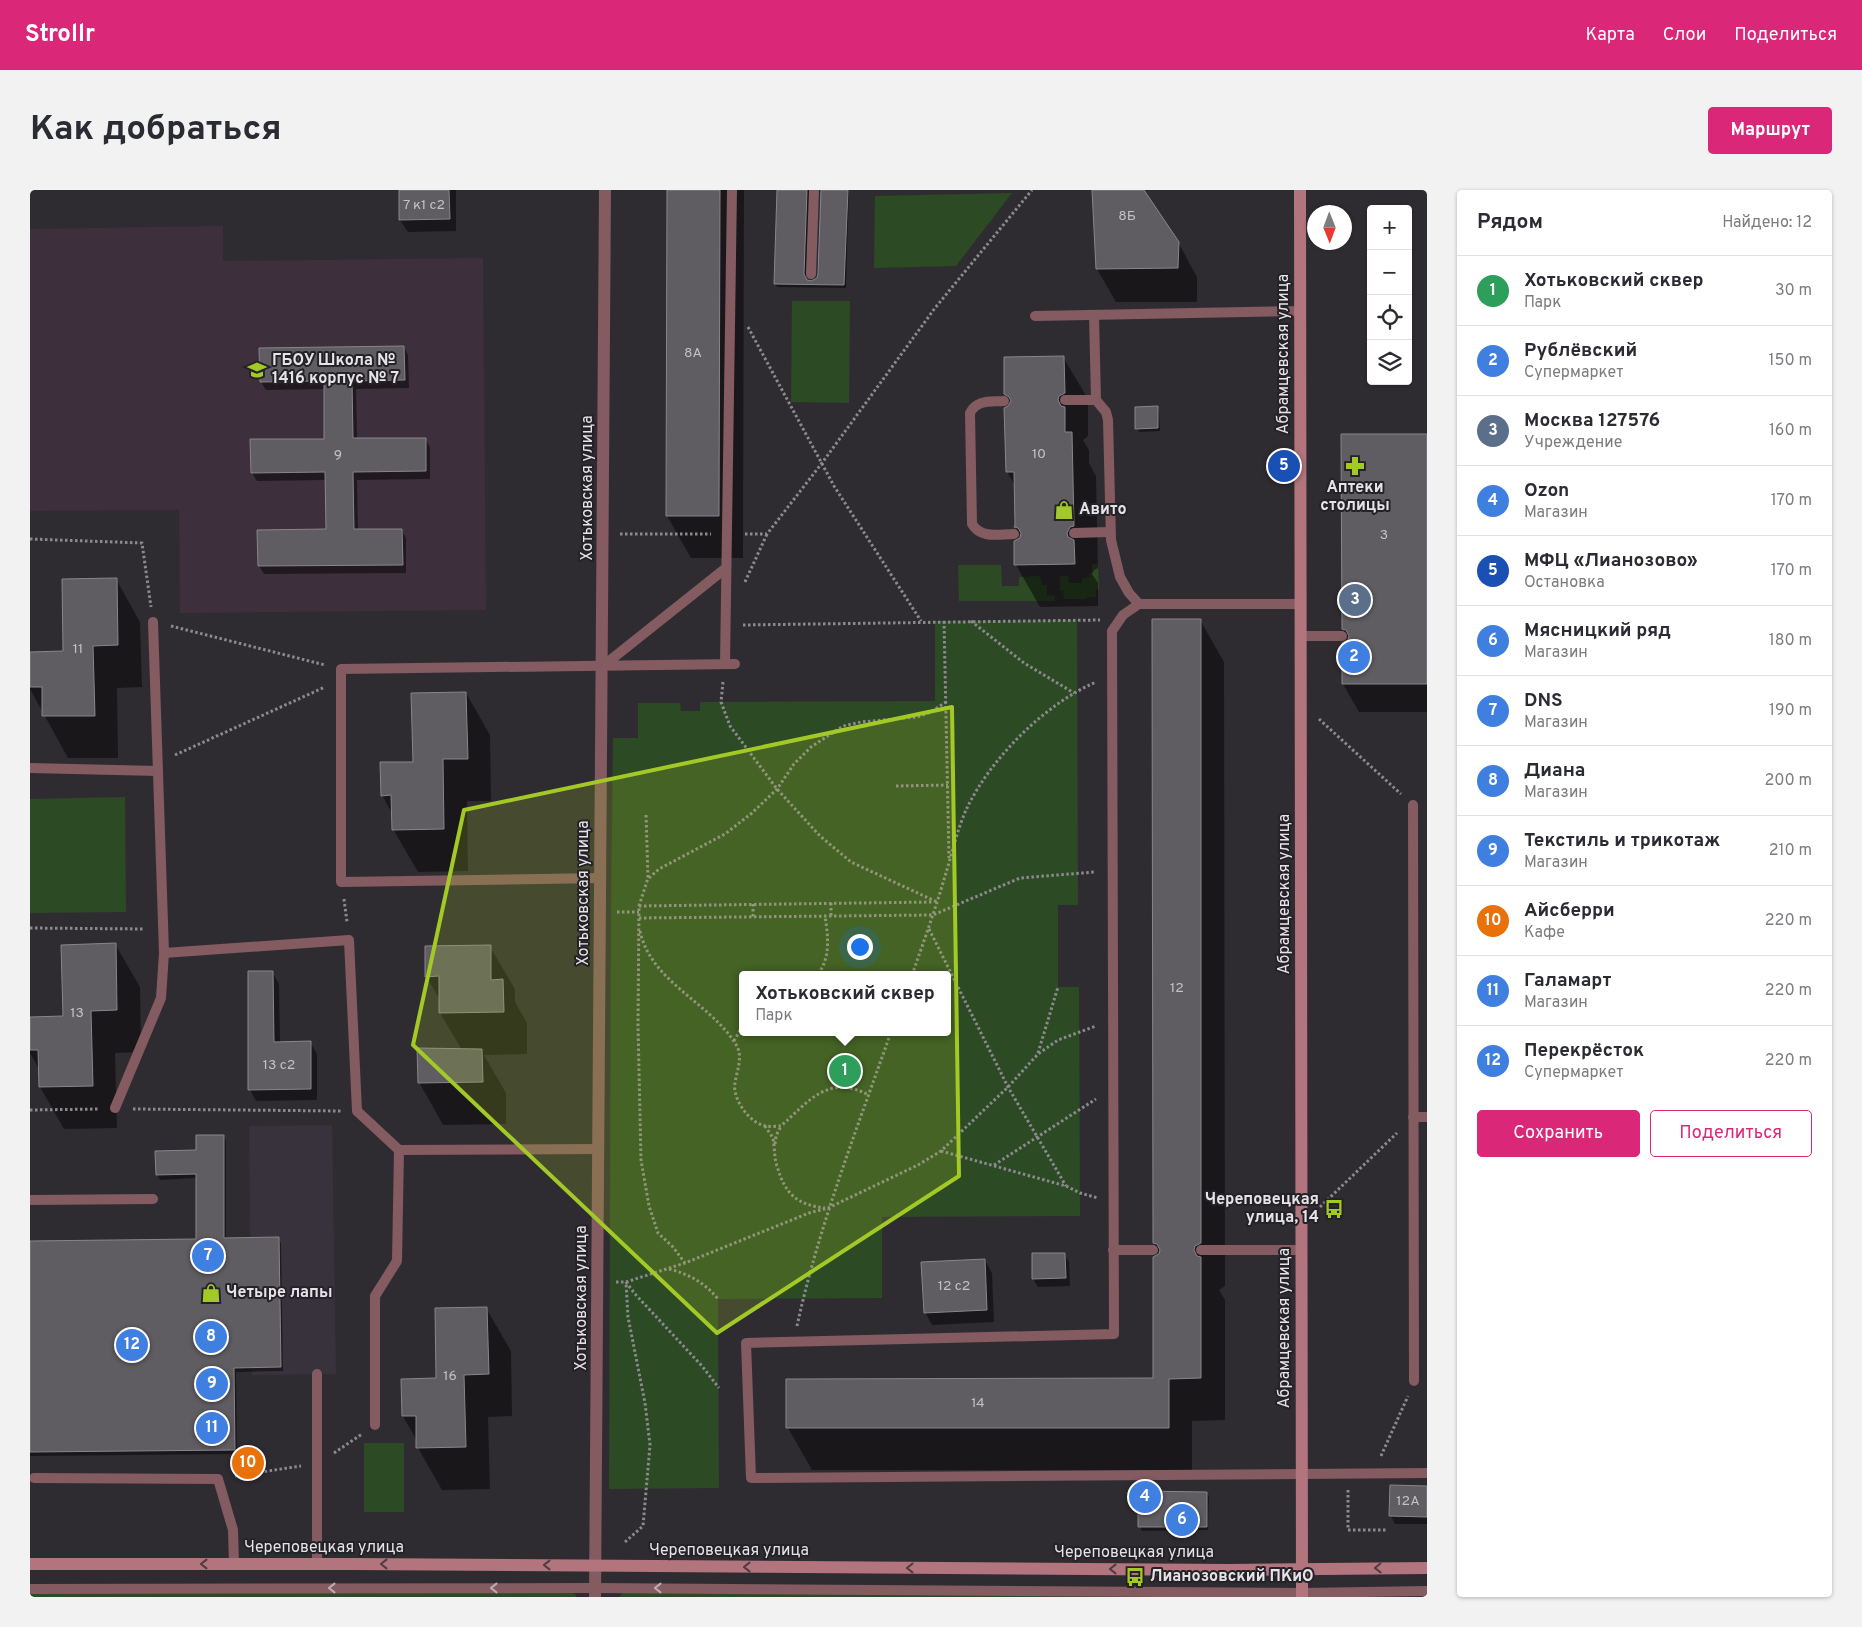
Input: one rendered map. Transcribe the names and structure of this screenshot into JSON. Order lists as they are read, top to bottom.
{
  "streets": {
    "street": ["Абрамцевская улица", "Хотьковская улица", "Череповецкая улица"]
  },
  "crossings": [
    ["Абрамцевская улица", "Череповецкая улица"],
    ["Хотьковская улица", "Череповецкая улица"]
  ],
  "one_way": ["Череповецкая улица"],
  "places": {
    "school or university": ["ГБОУ Школа № 1416 корпус № 7"],
    "pharmacy": ["Аптеки столицы"],
    "shop": ["Авито", "Четыре лапы"],
    "bus stop": ["Череповецкая улица, 14", "Лианозовский ПКиО"]
  },
  "house_numbers": [
    "7 к1 с2",
    "8Б",
    "8А",
    "10",
    "9",
    "3",
    "11",
    "12",
    "13",
    "13 с2",
    "12 с2",
    "16",
    "14",
    "12А"
  ],
  "north": "bottom",
  "page": {
    "header": "Strollr",
    "nav": ["Карта", "Слои", "Поделиться"],
    "buttons": [
      "Маршрут",
      ["Сохранить", "Поделиться"]
    ],
    "title": "Как добраться",
    "heading": ["Рядом", "Найдено: 12"],
    "map_buttons": ["+", "−"],
    "list": [
      {
        "mark": "1",
        "name": "Хотьковский сквер",
        "note": "Парк",
        "value": "30 m"
      },
      {
        "mark": "2",
        "name": "Рублёвский",
        "note": "Супермаркет",
        "value": "150 m"
      },
      {
        "mark": "3",
        "name": "Москва 127576",
        "note": "Учреждение",
        "value": "160 m"
      },
      {
        "mark": "4",
        "name": "Ozon",
        "note": "Магазин",
        "value": "170 m"
      },
      {
        "mark": "5",
        "name": "МФЦ «Лианозово»",
        "note": "Остановка",
        "value": "170 m"
      },
      {
        "mark": "6",
        "name": "Мясницкий ряд",
        "note": "Магазин",
        "value": "180 m"
      },
      {
        "mark": "7",
        "name": "DNS",
        "note": "Магазин",
        "value": "190 m"
      },
      {
        "mark": "8",
        "name": "Диана",
        "note": "Магазин",
        "value": "200 m"
      },
      {
        "mark": "9",
        "name": "Текстиль и трикотаж",
        "note": "Магазин",
        "value": "210 m"
      },
      {
        "mark": "10",
        "name": "Айсберри",
        "note": "Кафе",
        "value": "220 m"
      },
      {
        "mark": "11",
        "name": "Галамарт",
        "note": "Магазин",
        "value": "220 m"
      },
      {
        "mark": "12",
        "name": "Перекрёсток",
        "note": "Супермаркет",
        "value": "220 m"
      }
    ],
    "pins": [
      "5",
      "3",
      "2",
      "1",
      "7",
      "8",
      "12",
      "9",
      "11",
      "10",
      "4",
      "6"
    ],
    "popup": ["Хотьковский сквер", "Парк"]
  }
}
